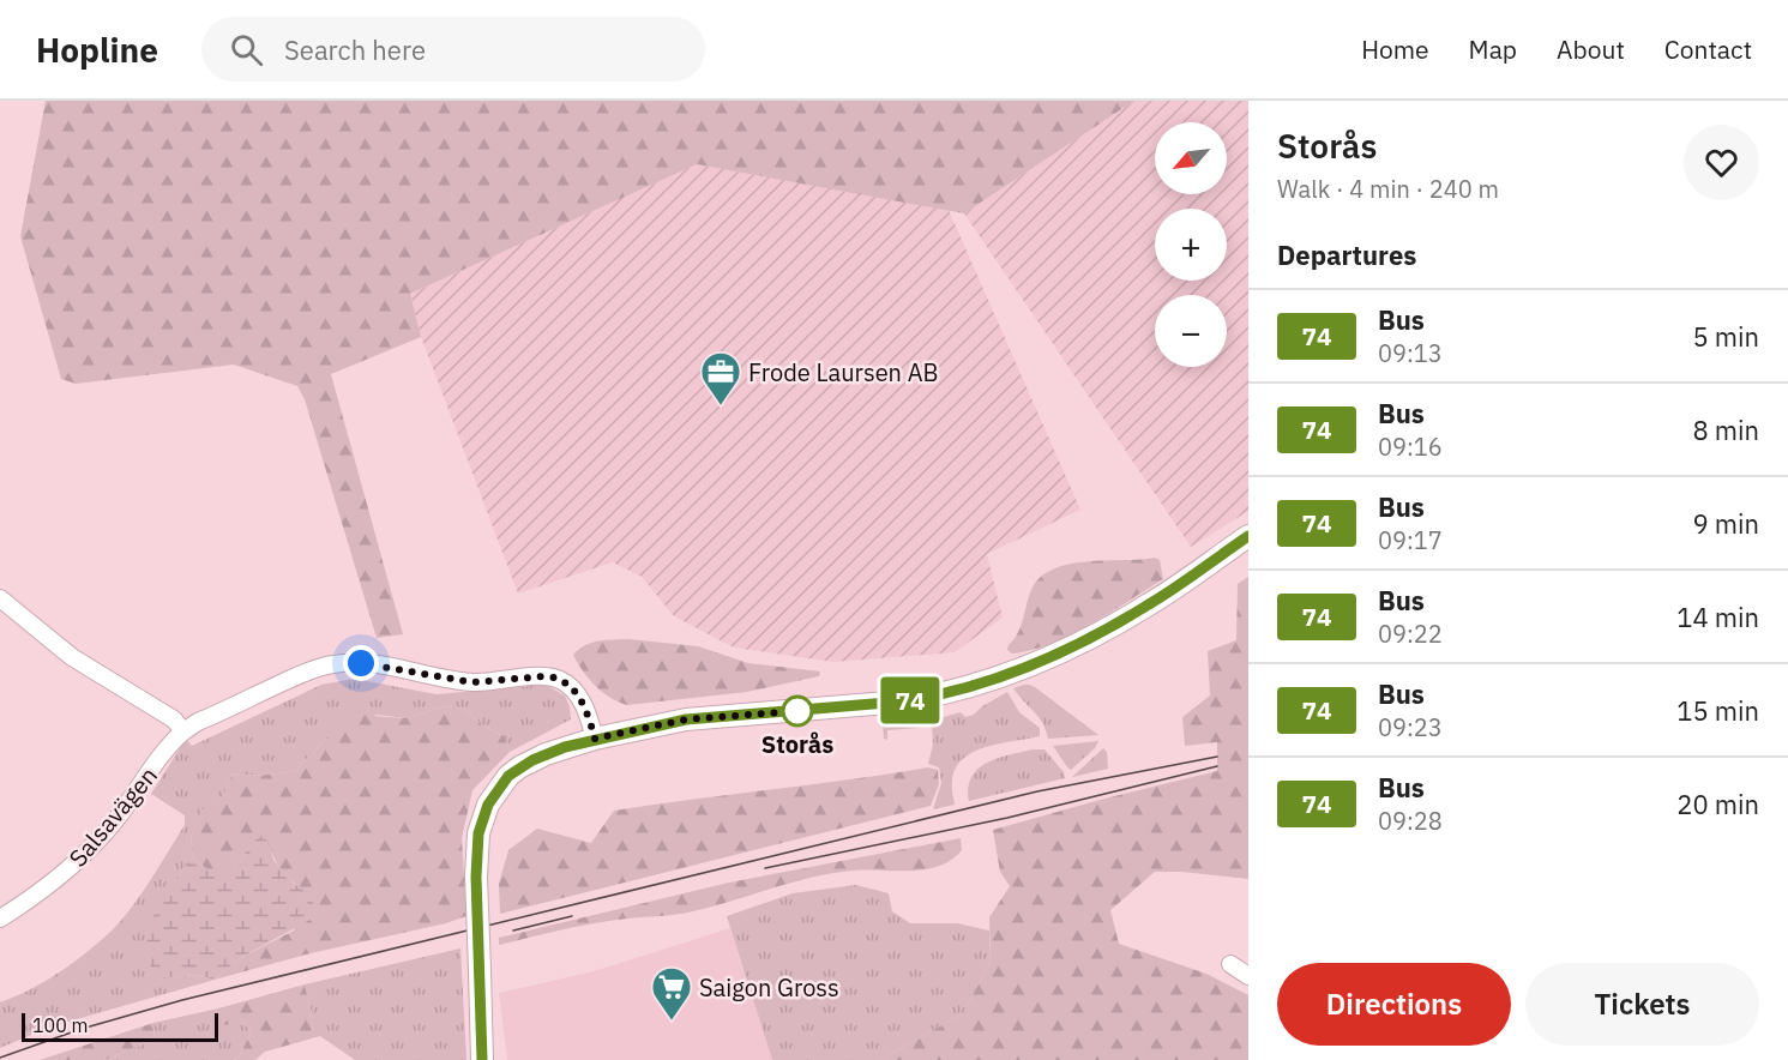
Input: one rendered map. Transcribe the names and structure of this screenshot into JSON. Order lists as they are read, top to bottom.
{
  "streets": {
    "street": ["Salsavägen"]
  },
  "places": {
    "office": ["Frode Laursen AB"],
    "other": ["Storås"],
    "supermarket": ["Saigon Gross"]
  },
  "lines": ["bus line 74"],
  "scale_bar": "100 m",
  "north": "bottom left",
  "page": {
    "header": "Hopline",
    "search": "Search here",
    "nav": [
      "Home",
      "Map",
      "About",
      "Contact"
    ],
    "on_map": "74",
    "heading": [
      ["Storås", "Walk · 4 min · 240 m"],
      "Departures"
    ],
    "map_buttons": ["+", "−"],
    "list": [
      {
        "mark": "74",
        "name": "Bus",
        "note": "09:13",
        "value": "5 min"
      },
      {
        "mark": "74",
        "name": "Bus",
        "note": "09:16",
        "value": "8 min"
      },
      {
        "mark": "74",
        "name": "Bus",
        "note": "09:17",
        "value": "9 min"
      },
      {
        "mark": "74",
        "name": "Bus",
        "note": "09:22",
        "value": "14 min"
      },
      {
        "mark": "74",
        "name": "Bus",
        "note": "09:23",
        "value": "15 min"
      },
      {
        "mark": "74",
        "name": "Bus",
        "note": "09:28",
        "value": "20 min"
      }
    ],
    "buttons": ["Directions", "Tickets"],
    "scale": "100 m"
  }
}
